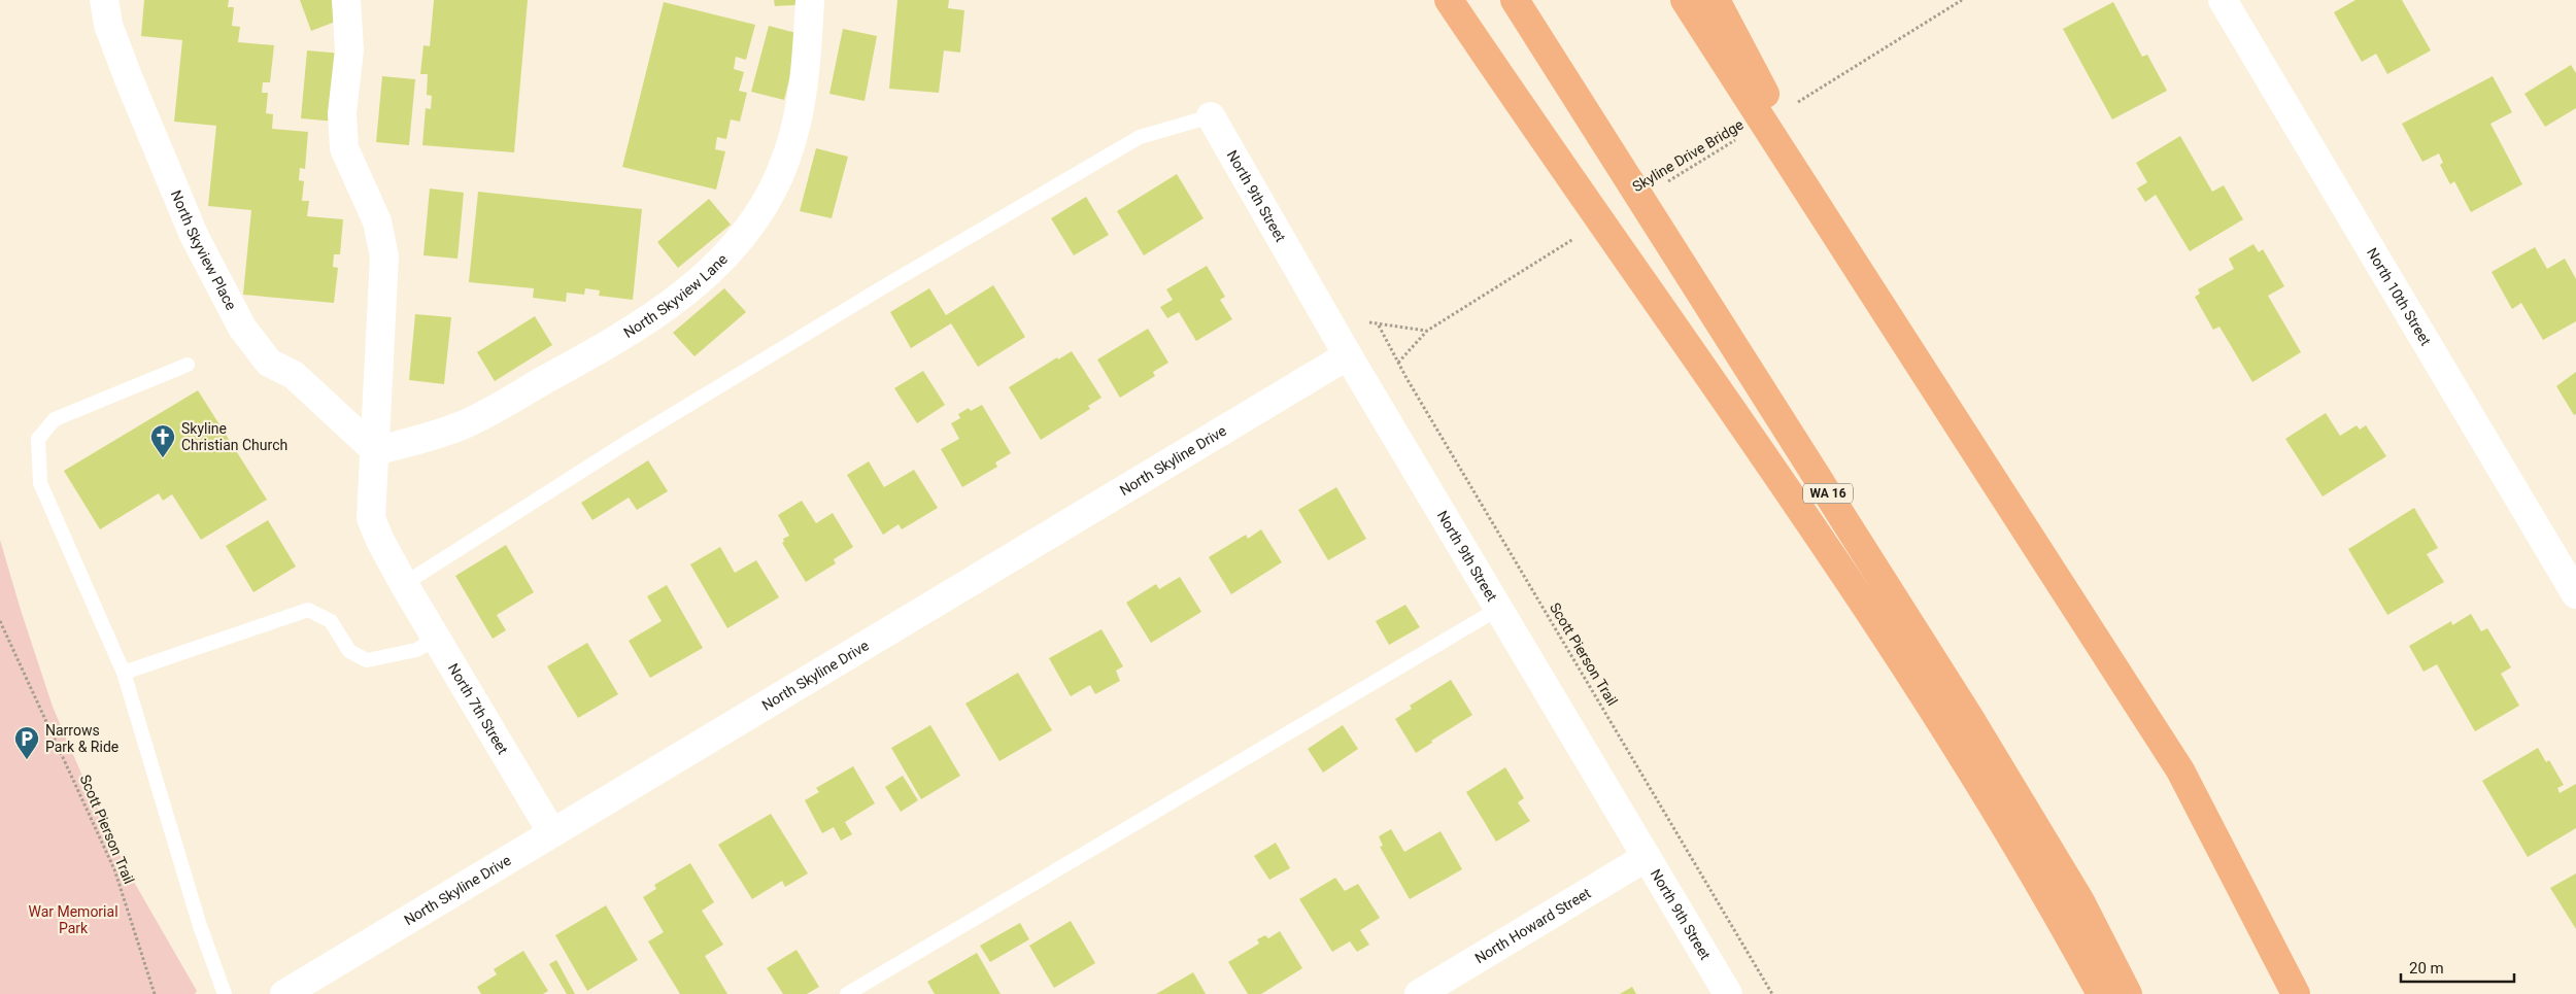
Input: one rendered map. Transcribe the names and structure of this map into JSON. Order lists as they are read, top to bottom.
{
  "streets": {
    "highway": ["WA 16"],
    "street": [
      "North 9th Street",
      "North Skyview Place",
      "North Skyview Lane",
      "North 10th Street",
      "North Skyline Drive",
      "North 7th Street",
      "North Howard Street"
    ],
    "path": ["Skyline Drive Bridge", "Scott Pierson Trail"]
  },
  "crossings": [
    ["North 9th Street", "North Skyline Drive"],
    ["North 9th Street", "North Howard Street"],
    ["North Skyview Place", "North Skyview Lane"],
    ["North Skyline Drive", "North 7th Street"]
  ],
  "parks": ["War Memorial Park"],
  "places": {
    "church": ["Skyline Christian Church"],
    "parking": ["Narrows Park & Ride"]
  },
  "scale_bar": "20 m"
}
